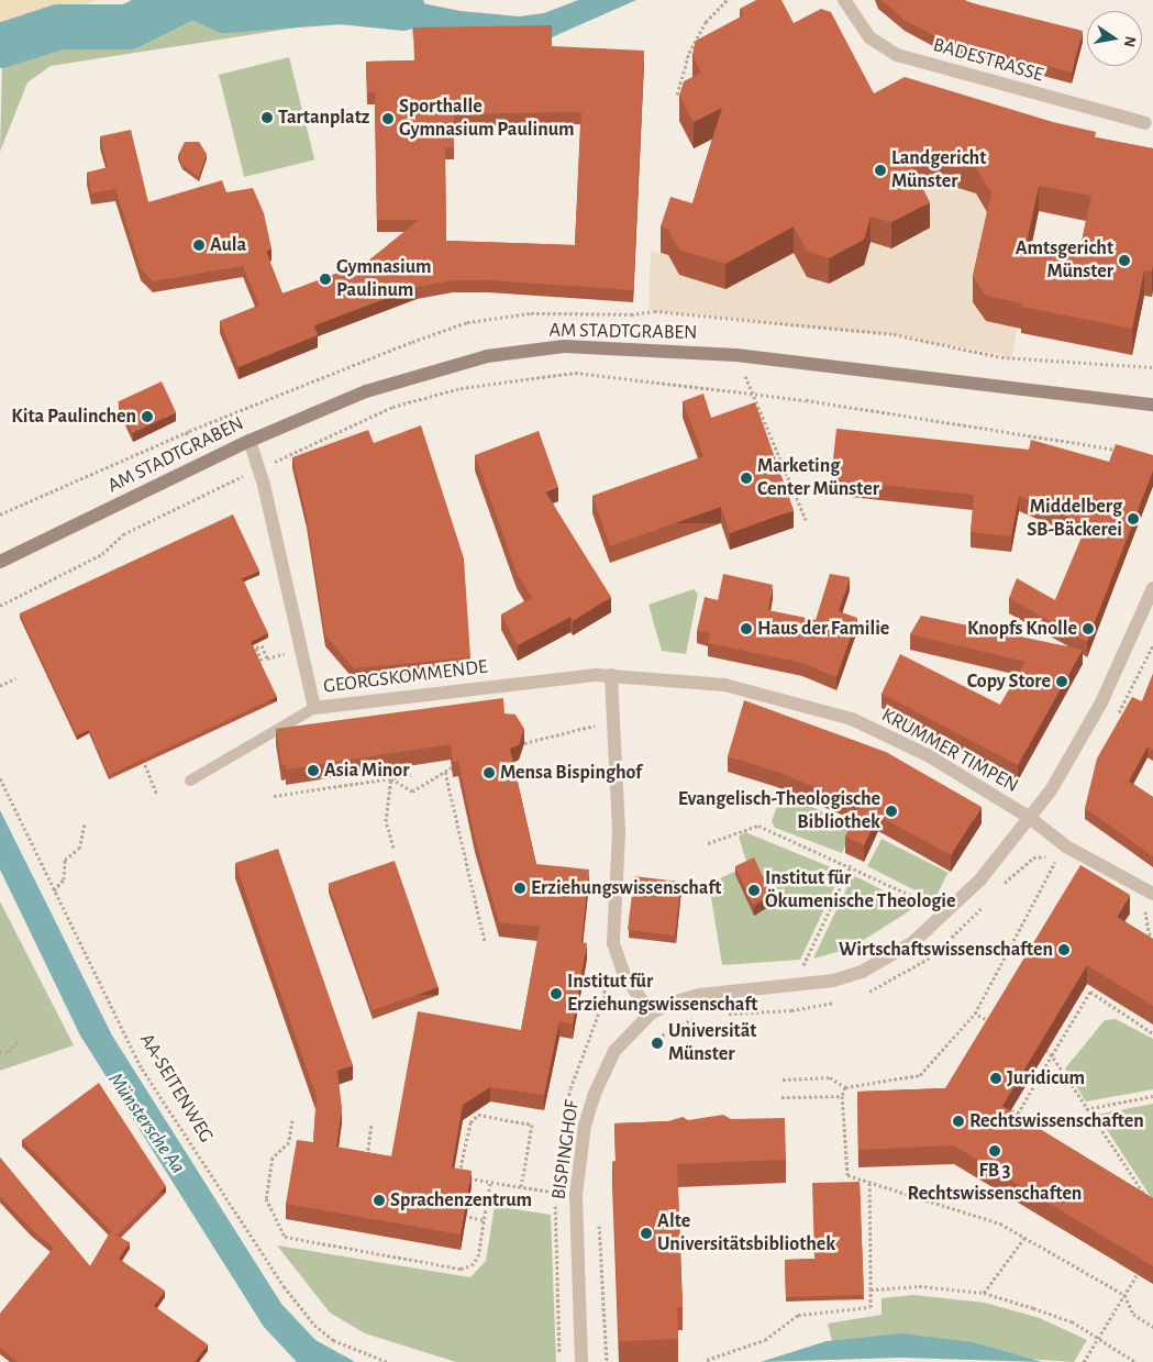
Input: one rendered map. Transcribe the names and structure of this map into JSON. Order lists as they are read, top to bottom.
{
  "streets": {
    "main road": ["AM STADTGRABEN"],
    "street": [
      "BADESTRASSE",
      "GEORGSKOMMENDE",
      "KRUMMER TIMPEN",
      "BISPINGHOF"
    ],
    "path": ["AA-SEITENWEG"]
  },
  "crossings": [
    ["AM STADTGRABEN", "GEORGSKOMMENDE"],
    ["GEORGSKOMMENDE", "KRUMMER TIMPEN"]
  ],
  "water": ["Münstersche Aa"],
  "places": [
    "Tartanplatz",
    "Sporthalle Gymnasium Paulinum",
    "Landgericht Münster",
    "Aula",
    "Amtsgericht Münster",
    "Gymnasium Paulinum",
    "Kita Paulinchen",
    "Marketing Center Münster",
    "Middelberg SB-Bäckerei",
    "Haus der Familie",
    "Knopfs Knolle",
    "Copy Store",
    "Asia Minor",
    "Mensa Bispinghof",
    "Evangelisch-Theologische Bibliothek",
    "Erziehungswissenschaft",
    "Institut für Ökumenische Theologie",
    "Wirtschaftswissenschaften",
    "Institut für Erziehungswissenschaft",
    "Universität Münster",
    "Juridicum",
    "Rechtswissenschaften",
    "FB 3 Rechtswissenschaften",
    "Sprachenzentrum",
    "Alte Universitätsbibliothek"
  ],
  "north": "right"
}
